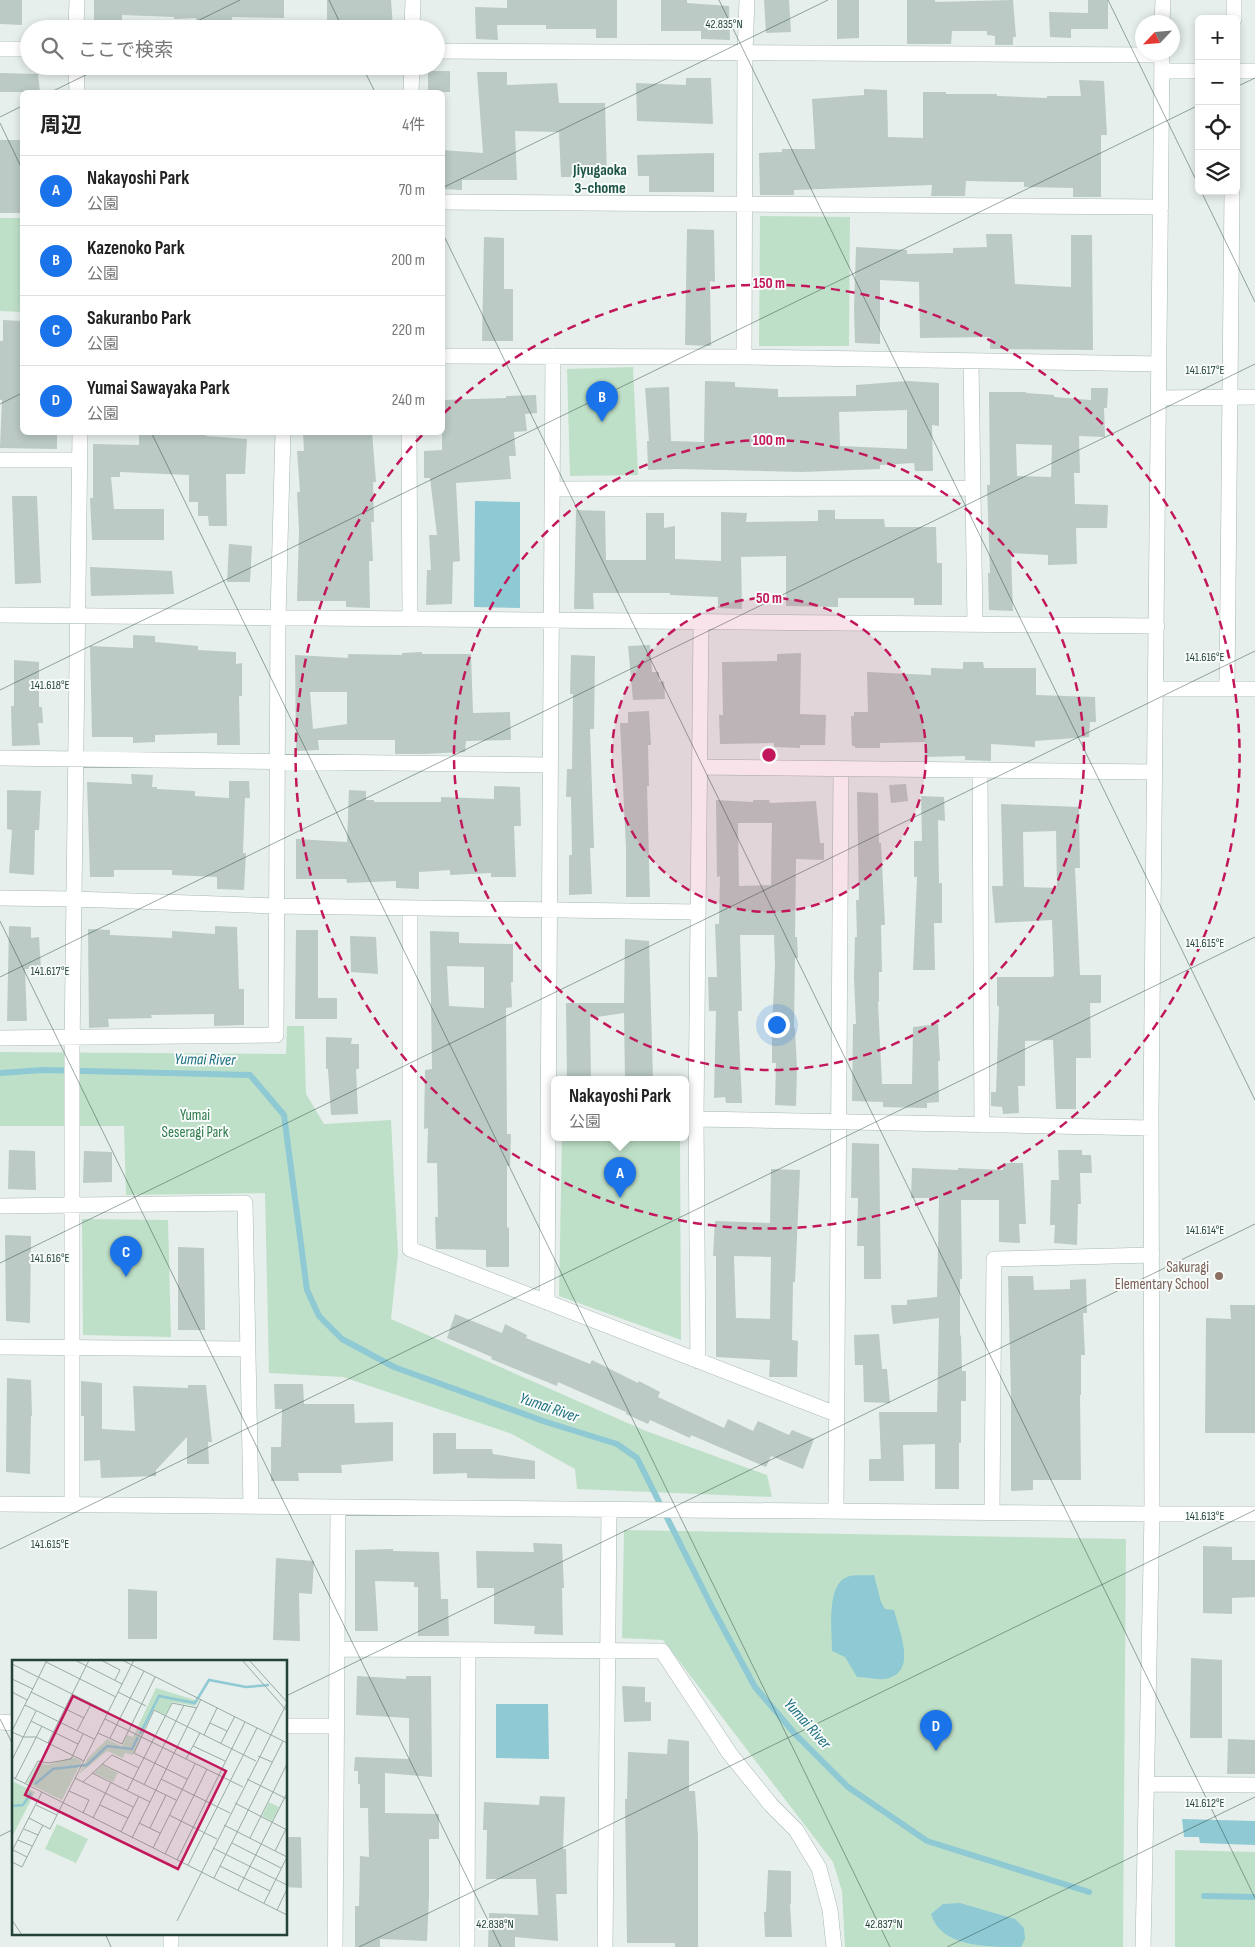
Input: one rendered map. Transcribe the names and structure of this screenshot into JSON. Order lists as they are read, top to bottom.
{
  "districts": ["Jiyugaoka 3-chome"],
  "water": ["Yumai River"],
  "parks": ["Yumai Seseragi Park"],
  "places": ["Sakuragi Elementary School"],
  "north": "bottom left",
  "page": {
    "map_buttons": ["+", "−"],
    "search": "ここで検索",
    "heading": ["周辺", "4件"],
    "list": [
      {
        "mark": "A",
        "name": "Nakayoshi Park",
        "note": "公園",
        "value": "70 m"
      },
      {
        "mark": "B",
        "name": "Kazenoko Park",
        "note": "公園",
        "value": "200 m"
      },
      {
        "mark": "C",
        "name": "Sakuranbo Park",
        "note": "公園",
        "value": "220 m"
      },
      {
        "mark": "D",
        "name": "Yumai Sawayaka Park",
        "note": "公園",
        "value": "240 m"
      }
    ],
    "pins": [
      "B",
      "A",
      "C",
      "D"
    ],
    "popup": ["Nakayoshi Park", "公園"]
  },
  "coordinates": [
    "42.835°N",
    "141.617°E",
    "141.616°E",
    "141.618°E",
    "141.615°E",
    "141.614°E",
    "141.613°E",
    "141.612°E",
    "42.838°N",
    "42.837°N"
  ],
  "rings": ["150 m", "100 m", "50 m"]
}
